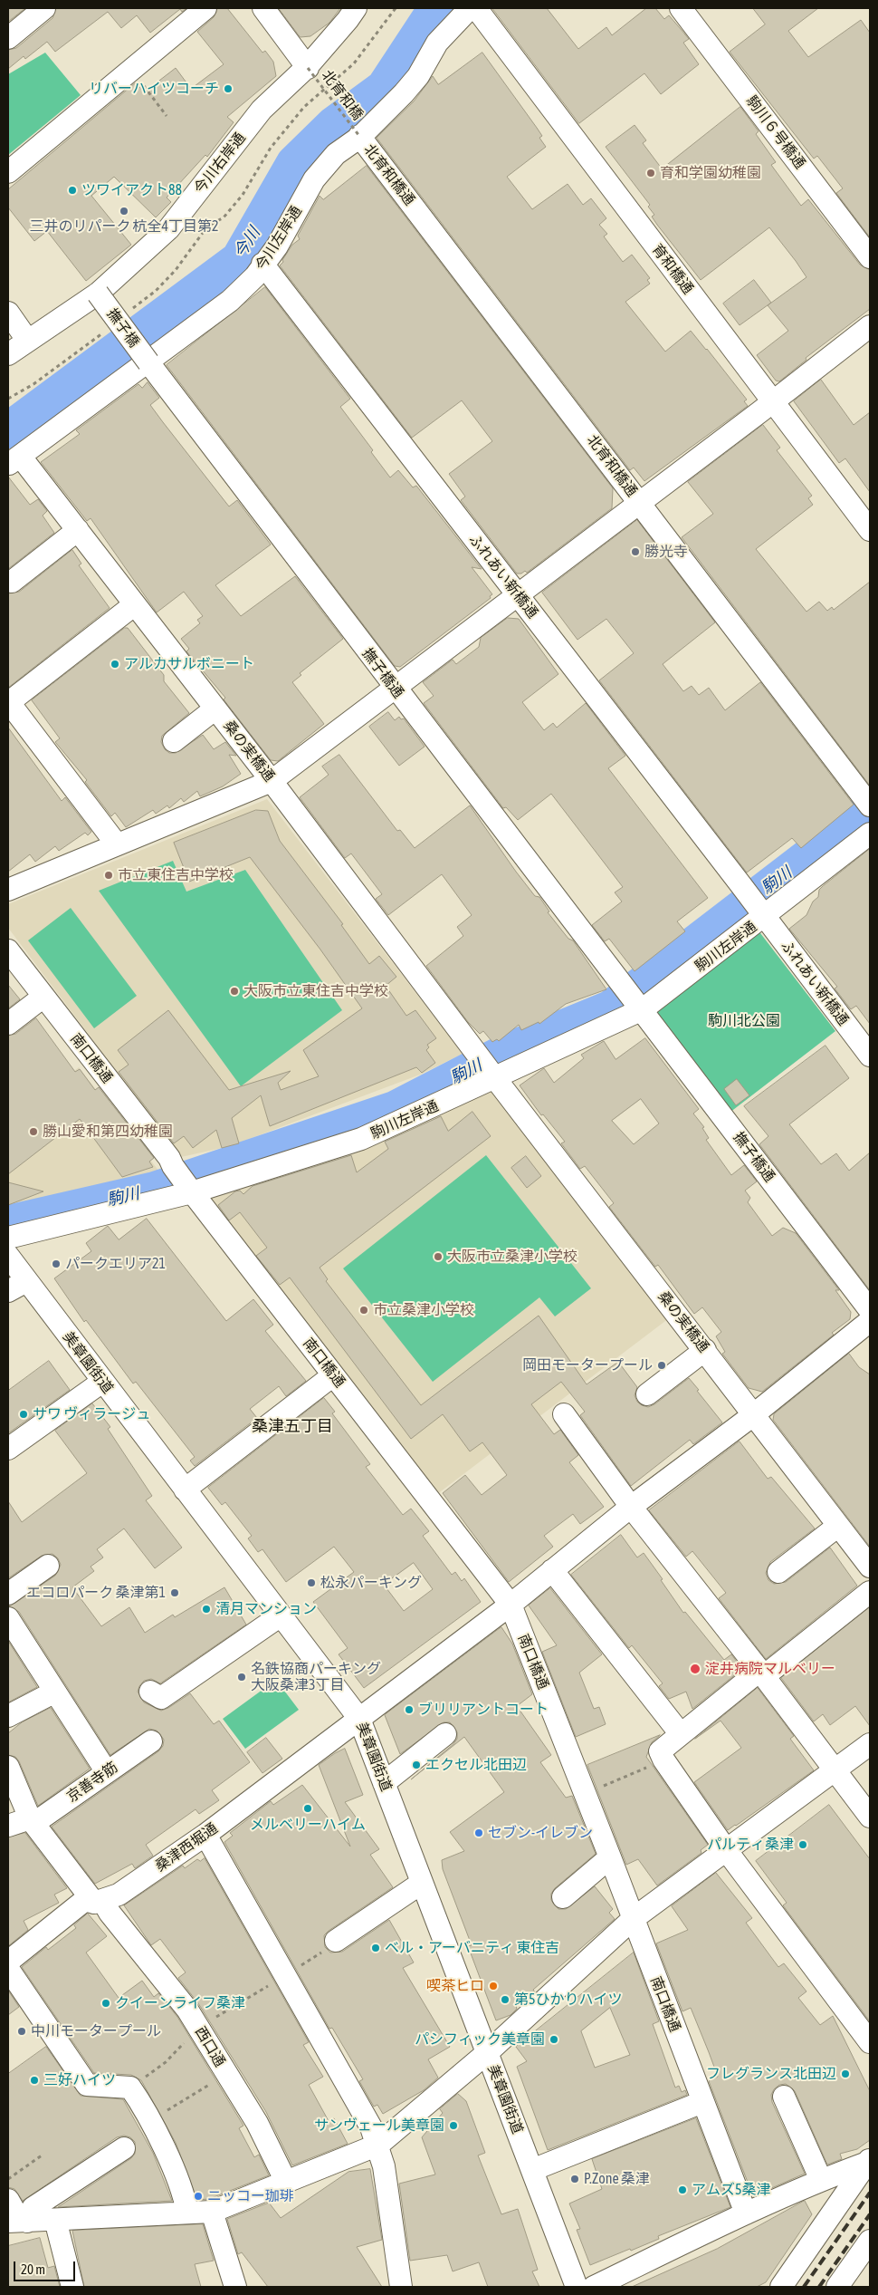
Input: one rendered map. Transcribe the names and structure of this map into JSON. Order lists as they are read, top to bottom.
{
  "streets": {
    "street": [
      "駒川６号橋通",
      "今川右岸通",
      "北育和橋通",
      "今川左岸通",
      "育和橋通",
      "撫子橋",
      "ふれあい新橋通",
      "撫子橋通",
      "桑の実橋通",
      "駒川左岸通",
      "南口橋通",
      "美章園街道",
      "京善寺筋",
      "桑津西堀通",
      "西口通"
    ],
    "path": ["北育和橋"]
  },
  "crossings": [
    ["北育和橋", "今川右岸通"],
    ["北育和橋", "北育和橋通"],
    ["北育和橋", "今川左岸通"],
    ["今川右岸通", "撫子橋"],
    ["北育和橋通", "今川左岸通"],
    ["今川左岸通", "撫子橋"],
    ["今川左岸通", "ふれあい新橋通"],
    ["今川左岸通", "撫子橋通"],
    ["今川左岸通", "桑の実橋通"],
    ["撫子橋", "撫子橋通"],
    ["ふれあい新橋通", "駒川左岸通"],
    ["撫子橋通", "駒川左岸通"],
    ["桑の実橋通", "駒川左岸通"],
    ["桑の実橋通", "桑津西堀通"],
    ["駒川左岸通", "南口橋通"],
    ["南口橋通", "桑津西堀通"],
    ["美章園街道", "桑津西堀通"],
    ["京善寺筋", "西口通"],
    ["桑津西堀通", "西口通"]
  ],
  "districts": ["桑津五丁目"],
  "water": ["今川", "駒川"],
  "parks": ["駒川北公園"],
  "places": [
    "リバーハイツコーチ",
    "育和学園幼稚園",
    "ツワイアクト88",
    "三井のリパーク 杭全4丁目第2",
    "勝光寺",
    "アルカサルボニート",
    "市立東住吉中学校",
    "大阪市立東住吉中学校",
    "勝山愛和第四幼稚園",
    "大阪市立桑津小学校",
    "パークエリア21",
    "市立桑津小学校",
    "岡田モータープール",
    "サワ ヴィラージュ",
    "松永パーキング",
    "エコロパーク 桑津第1",
    "清月マンション",
    "淀井病院マルベリー",
    "名鉄協商パーキング 大阪桑津3丁目",
    "ブリリアントコート",
    "エクセル北田辺",
    "メルベリーハイム",
    "セブン-イレブン",
    "パルティ桑津",
    "ベル・アーバニティ 東住吉",
    "喫茶ヒロ",
    "第5ひかりハイツ",
    "クイーンライフ桑津",
    "中川モータープール",
    "パシフィック美章園",
    "フレグランス北田辺",
    "三好ハイツ",
    "サンヴェール美章園",
    "P.Zone 桑津",
    "アムズ5桑津",
    "ニッコー珈琲"
  ],
  "scale_bar": "20 m"
}
